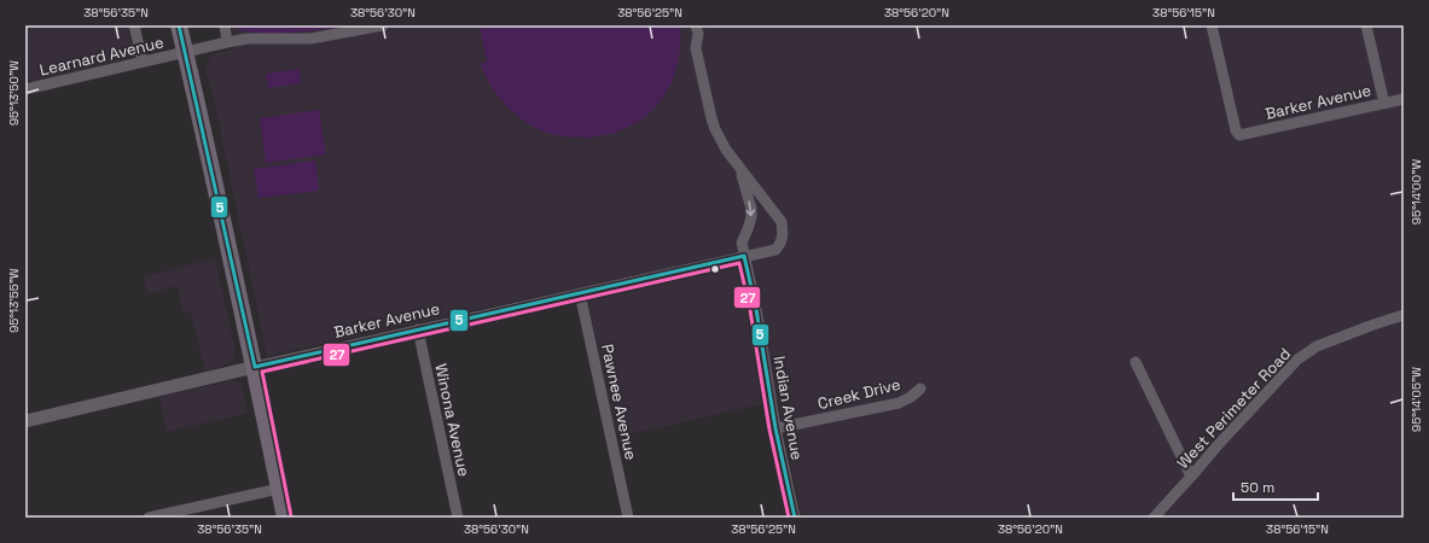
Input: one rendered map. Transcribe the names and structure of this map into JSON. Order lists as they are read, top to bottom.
{
  "streets": {
    "street": [
      "Learnard Avenue",
      "Barker Avenue",
      "Creek Drive",
      "Pawnee Avenue",
      "Indian Avenue",
      "West Perimeter Road",
      "Winona Avenue"
    ]
  },
  "crossings": [
    ["Barker Avenue", "Pawnee Avenue"],
    ["Barker Avenue", "Indian Avenue"],
    ["Barker Avenue", "Winona Avenue"],
    ["Creek Drive", "Indian Avenue"]
  ],
  "lines": ["transit line 5", "transit line 27"],
  "scale_bar": "50 m",
  "coordinates": [
    "38°56'35\"N",
    "38°56'30\"N",
    "38°56'25\"N",
    "38°56'20\"N",
    "38°56'15\"N",
    "95°13'50\"W",
    "95°14'00\"W",
    "95°13'55\"W",
    "95°14'05\"W"
  ]
}
